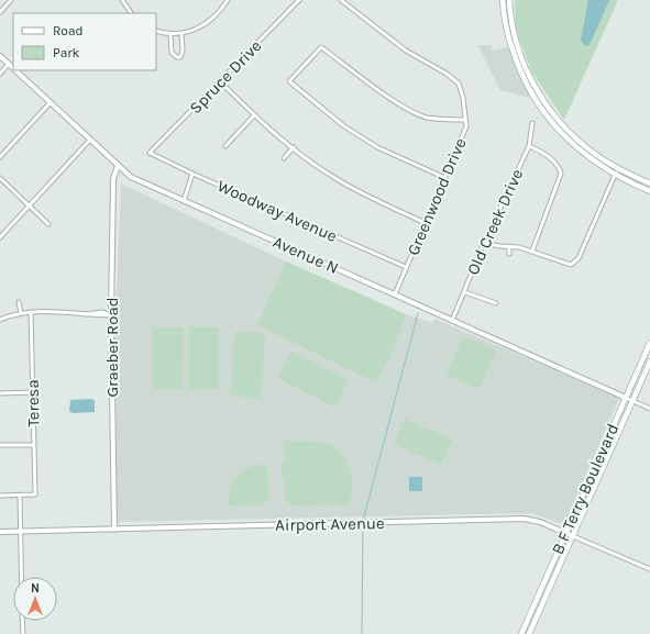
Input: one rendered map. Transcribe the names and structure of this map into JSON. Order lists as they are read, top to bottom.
{
  "streets": {
    "main road": ["B F Terry Boulevard"],
    "street": [
      "Spruce Drive",
      "Greenwood Drive",
      "Woodway Avenue",
      "Old Creek Drive",
      "Avenue N",
      "Graeber Road",
      "Teresa",
      "Airport Avenue"
    ]
  },
  "crossings": [
    ["Spruce Drive", "Woodway Avenue"],
    ["Greenwood Drive", "Woodway Avenue"],
    ["Greenwood Drive", "Avenue N"],
    ["Old Creek Drive", "Avenue N"],
    ["Avenue N", "Graeber Road"],
    ["Avenue N", "B F Terry Boulevard"],
    ["Graeber Road", "Airport Avenue"],
    ["B F Terry Boulevard", "Airport Avenue"]
  ],
  "legend": ["Road", "Park"],
  "north": "top"
}
